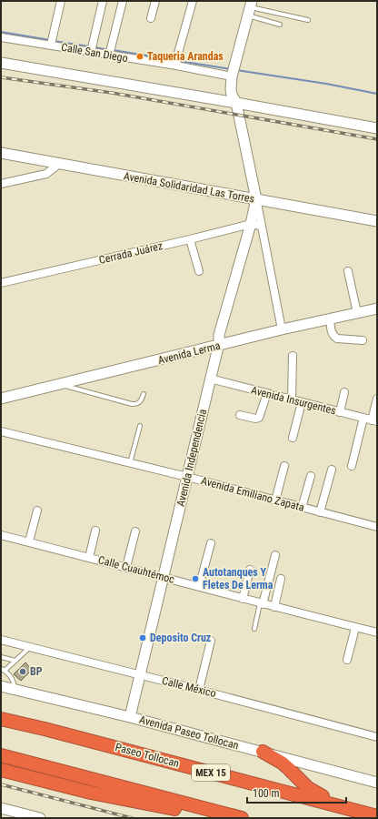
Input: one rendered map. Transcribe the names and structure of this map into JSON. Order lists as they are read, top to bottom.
{
  "streets": {
    "highway": ["Paseo Tollocan", "MEX 15"],
    "main road": [
      "Avenida Solidaridad Las Torres",
      "Avenida Lerma",
      "Avenida Independencia",
      "Avenida Paseo Tollocan"
    ],
    "street": [
      "Calle San Diego",
      "Cerrada Juárez",
      "Avenida Insurgentes",
      "Avenida Emiliano Zapata",
      "Calle Cuauhtémoc",
      "Calle México"
    ]
  },
  "crossings": [
    ["Calle San Diego", "Avenida Independencia"],
    ["Avenida Solidaridad Las Torres", "Avenida Independencia"],
    ["Cerrada Juárez", "Avenida Independencia"],
    ["Avenida Lerma", "Avenida Independencia"],
    ["Avenida Insurgentes", "Avenida Independencia"],
    ["Avenida Independencia", "Avenida Emiliano Zapata"],
    ["Avenida Independencia", "Calle Cuauhtémoc"],
    ["Avenida Independencia", "Calle México"],
    ["Avenida Independencia", "Avenida Paseo Tollocan"]
  ],
  "places": [
    "Taqueria Arandas",
    "Autotanques Y Fletes De Lerma",
    "Deposito Cruz",
    "BP"
  ],
  "scale_bar": "100 m"
}
